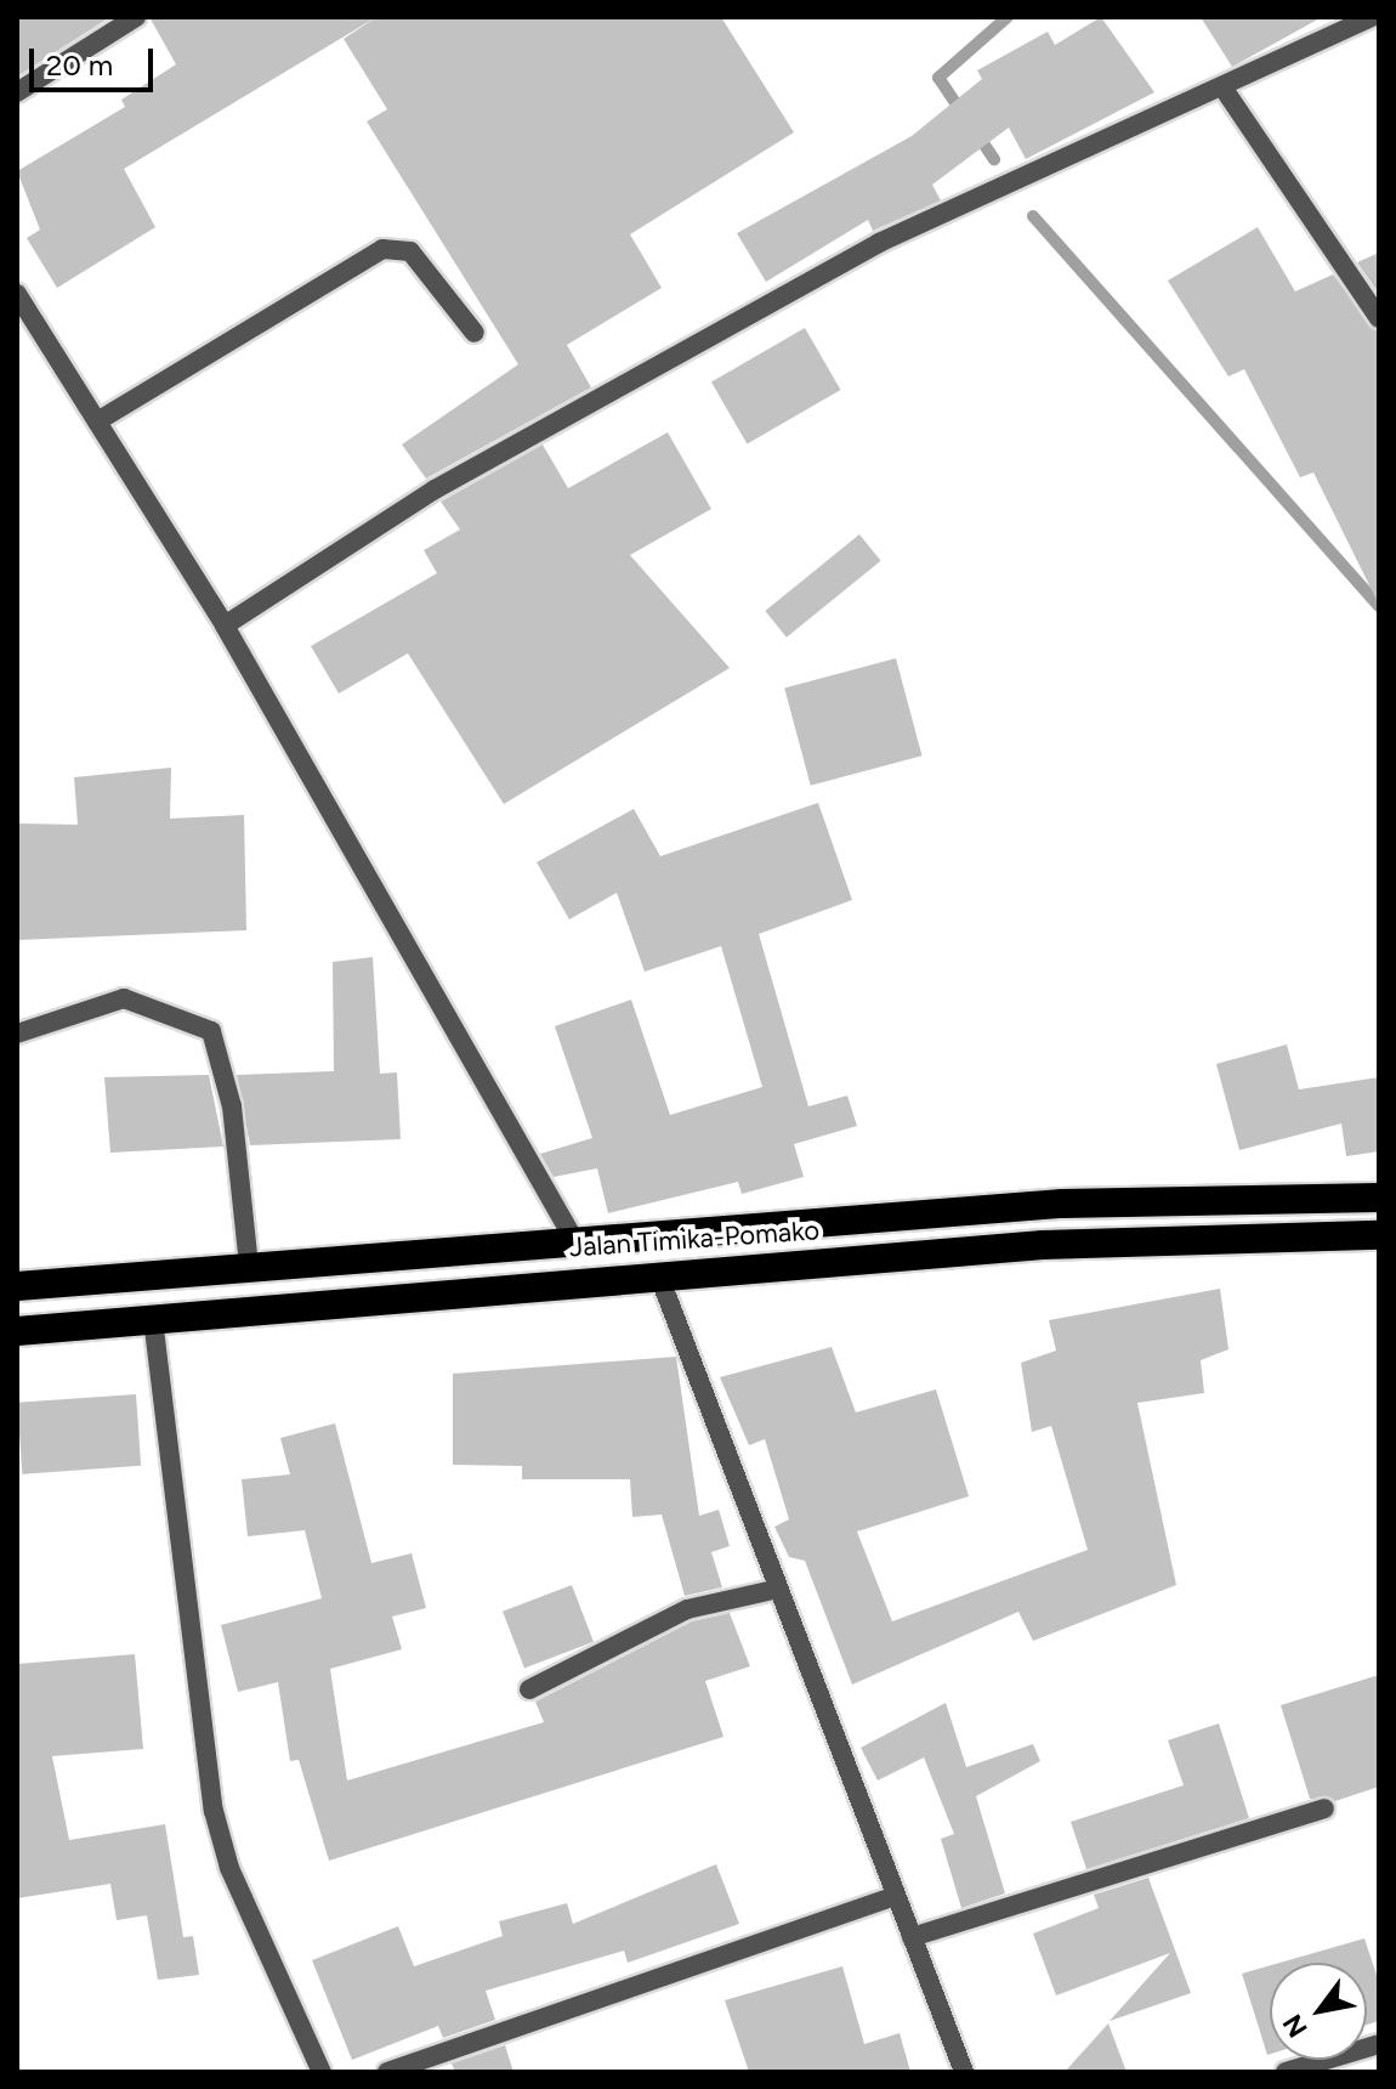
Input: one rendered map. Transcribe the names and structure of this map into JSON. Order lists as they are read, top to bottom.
{
  "streets": {
    "highway": ["Jalan Timika-Pomako"]
  },
  "scale_bar": "20 m",
  "north": "bottom left"
}
